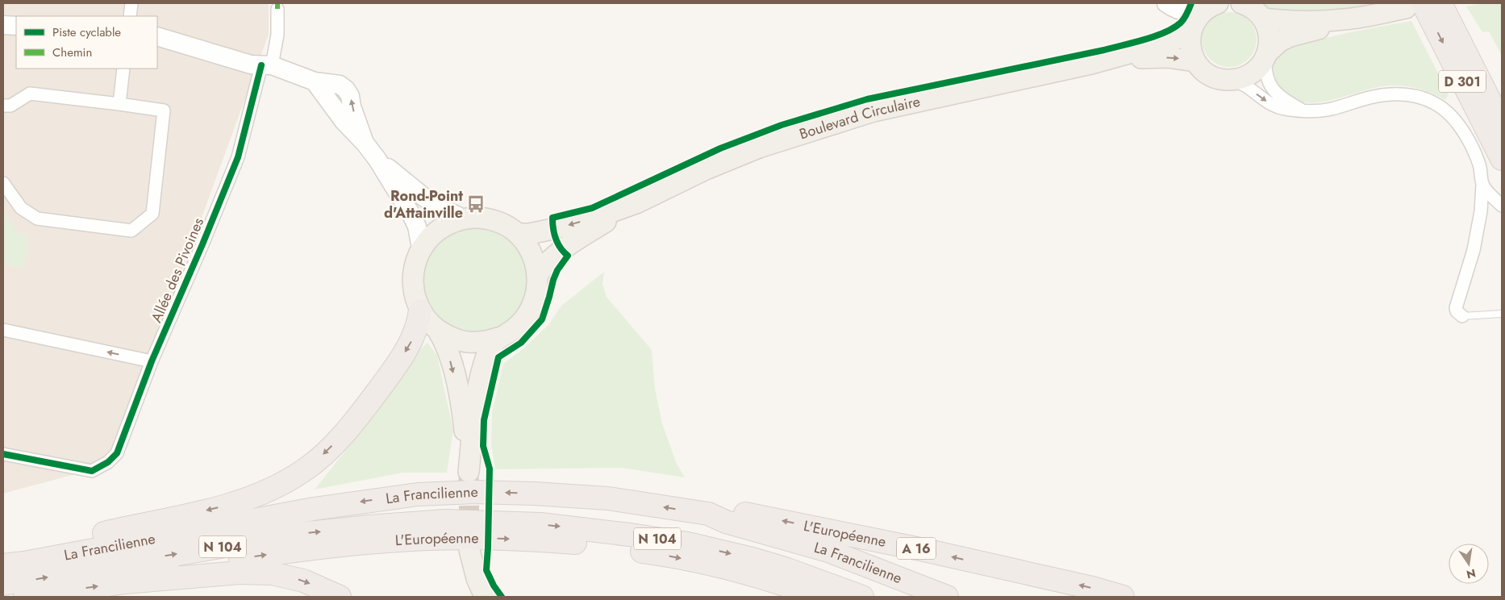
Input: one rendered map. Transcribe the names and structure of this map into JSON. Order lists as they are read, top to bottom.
{
  "streets": {
    "highway": [
      "D 301",
      "La Francilienne",
      "L'Européenne",
      "N 104",
      "A 16"
    ],
    "main road": ["Boulevard Circulaire"],
    "street": ["Allée des Pivoines"]
  },
  "crossings": [
    ["La Francilienne", "L'Européenne"]
  ],
  "places": {
    "bus stop": ["Rond-Point d'Attainville"]
  },
  "legend": ["Piste cyclable", "Chemin"],
  "north": "bottom"
}
